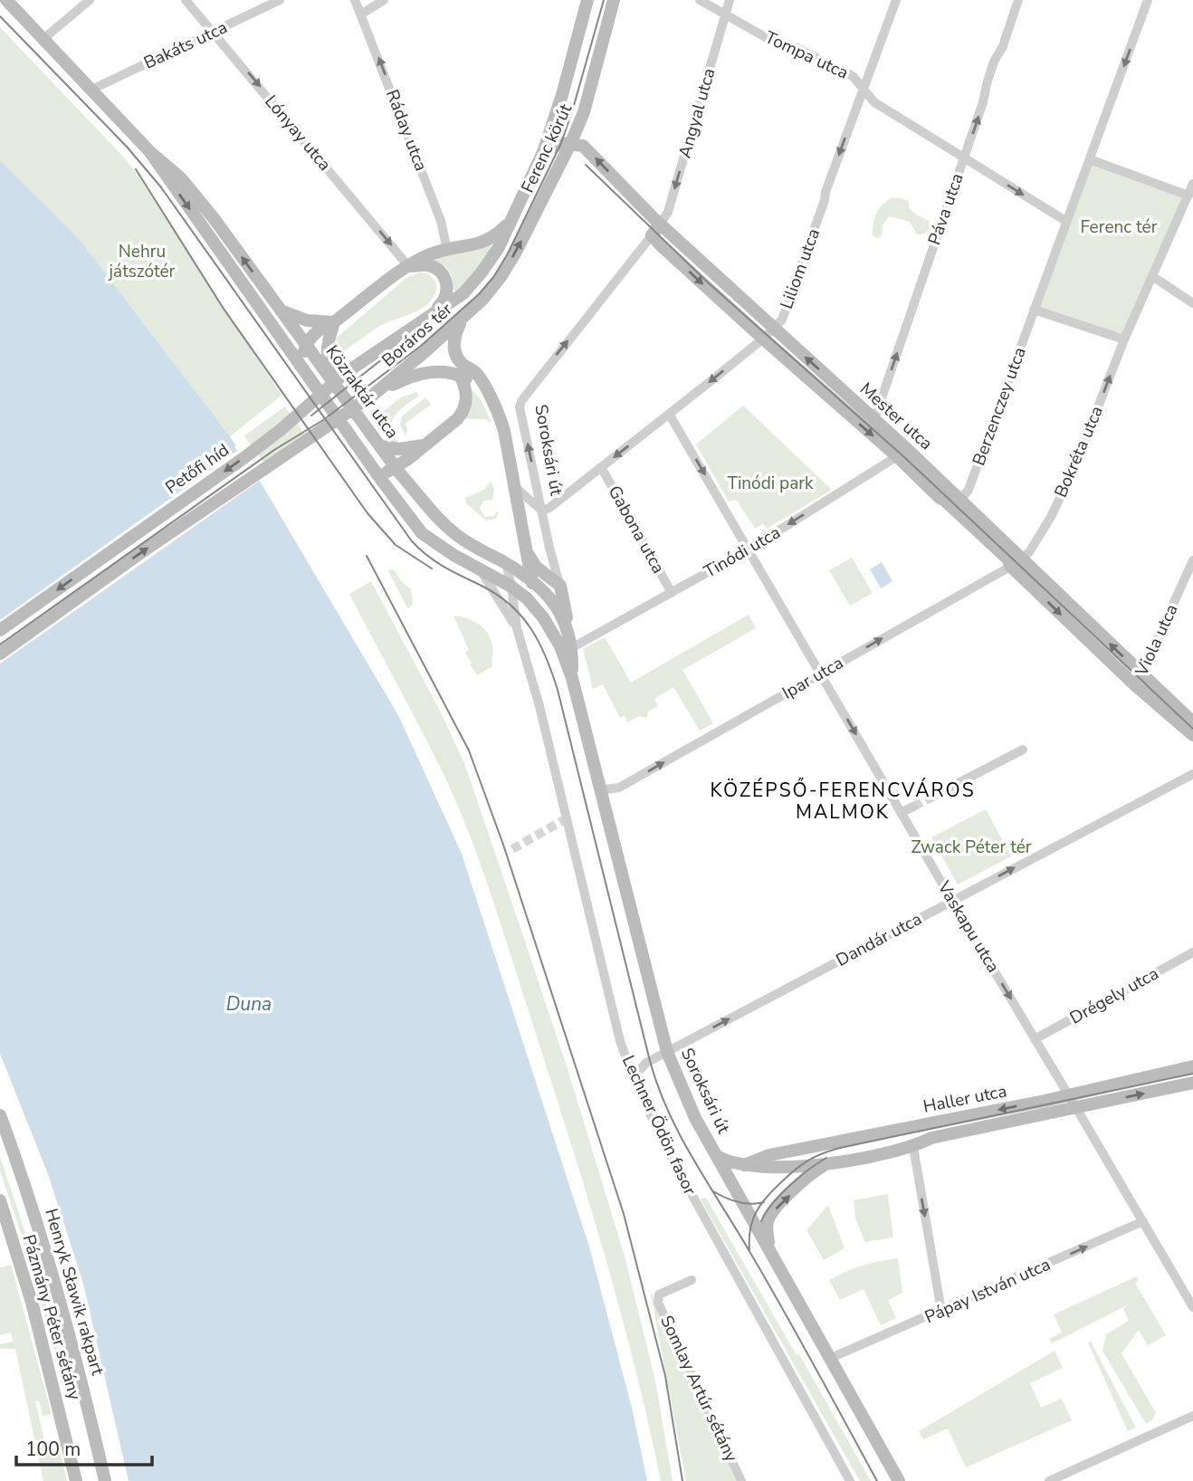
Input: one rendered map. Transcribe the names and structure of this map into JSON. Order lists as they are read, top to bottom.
{
  "streets": {
    "main road": [
      "Ferenc körút",
      "Boráros tér",
      "Közraktár utca",
      "Mester utca",
      "Soroksári út",
      "Petőfi híd",
      "Haller utca",
      "Henryk Sławik rakpart",
      "Pázmány Péter sétány"
    ],
    "street": [
      "Bakáts utca",
      "Tompa utca",
      "Angyal utca",
      "Ráday utca",
      "Lónyay utca",
      "Páva utca",
      "Liliom utca",
      "Berzenczey utca",
      "Bokréta utca",
      "Gabona utca",
      "Tinódi utca",
      "Viola utca",
      "Ipar utca",
      "Vaskapu utca",
      "Dandár utca",
      "Drégely utca",
      "Lechner Ödön fasor",
      "Pápay István utca",
      "Somlay Artúr sétány"
    ]
  },
  "crossings": [
    ["Bakáts utca", "Lónyay utca"],
    ["Bakáts utca", "Közraktár utca"],
    ["Tompa utca", "Angyal utca"],
    ["Tompa utca", "Páva utca"],
    ["Tompa utca", "Liliom utca"],
    ["Angyal utca", "Mester utca"],
    ["Ferenc körút", "Boráros tér"],
    ["Ferenc körút", "Mester utca"],
    ["Páva utca", "Mester utca"],
    ["Liliom utca", "Mester utca"],
    ["Liliom utca", "Soroksári út"],
    ["Liliom utca", "Gabona utca"],
    ["Liliom utca", "Vaskapu utca"],
    ["Boráros tér", "Petőfi híd"],
    ["Közraktár utca", "Soroksári út"],
    ["Közraktár utca", "Lechner Ödön fasor"],
    ["Berzenczey utca", "Mester utca"],
    ["Mester utca", "Soroksári út"],
    ["Mester utca", "Bokréta utca"],
    ["Mester utca", "Tinódi utca"],
    ["Mester utca", "Viola utca"],
    ["Mester utca", "Ipar utca"],
    ["Soroksári út", "Tinódi utca"],
    ["Soroksári út", "Ipar utca"],
    ["Soroksári út", "Dandár utca"],
    ["Soroksári út", "Haller utca"],
    ["Soroksári út", "Pápay István utca"],
    ["Bokréta utca", "Ipar utca"],
    ["Gabona utca", "Tinódi utca"],
    ["Tinódi utca", "Vaskapu utca"],
    ["Ipar utca", "Vaskapu utca"],
    ["Vaskapu utca", "Dandár utca"],
    ["Vaskapu utca", "Drégely utca"],
    ["Vaskapu utca", "Haller utca"],
    ["Vaskapu utca", "Pápay István utca"],
    ["Dandár utca", "Lechner Ödön fasor"]
  ],
  "one_way": [
    "Angyal utca",
    "Ráday utca",
    "Lónyay utca",
    "Páva utca",
    "Liliom utca",
    "Bokréta utca",
    "Tinódi utca",
    "Ipar utca",
    "Vaskapu utca",
    "Dandár utca",
    "Pápay István utca"
  ],
  "districts": ["KÖZÉPSŐ-FERENCVÁROS MALMOK"],
  "water": ["Duna"],
  "parks": [
    "Ferenc tér",
    "Nehru játszótér",
    "Tinódi park",
    "Zwack Péter tér"
  ],
  "scale_bar": "100 m"
}
